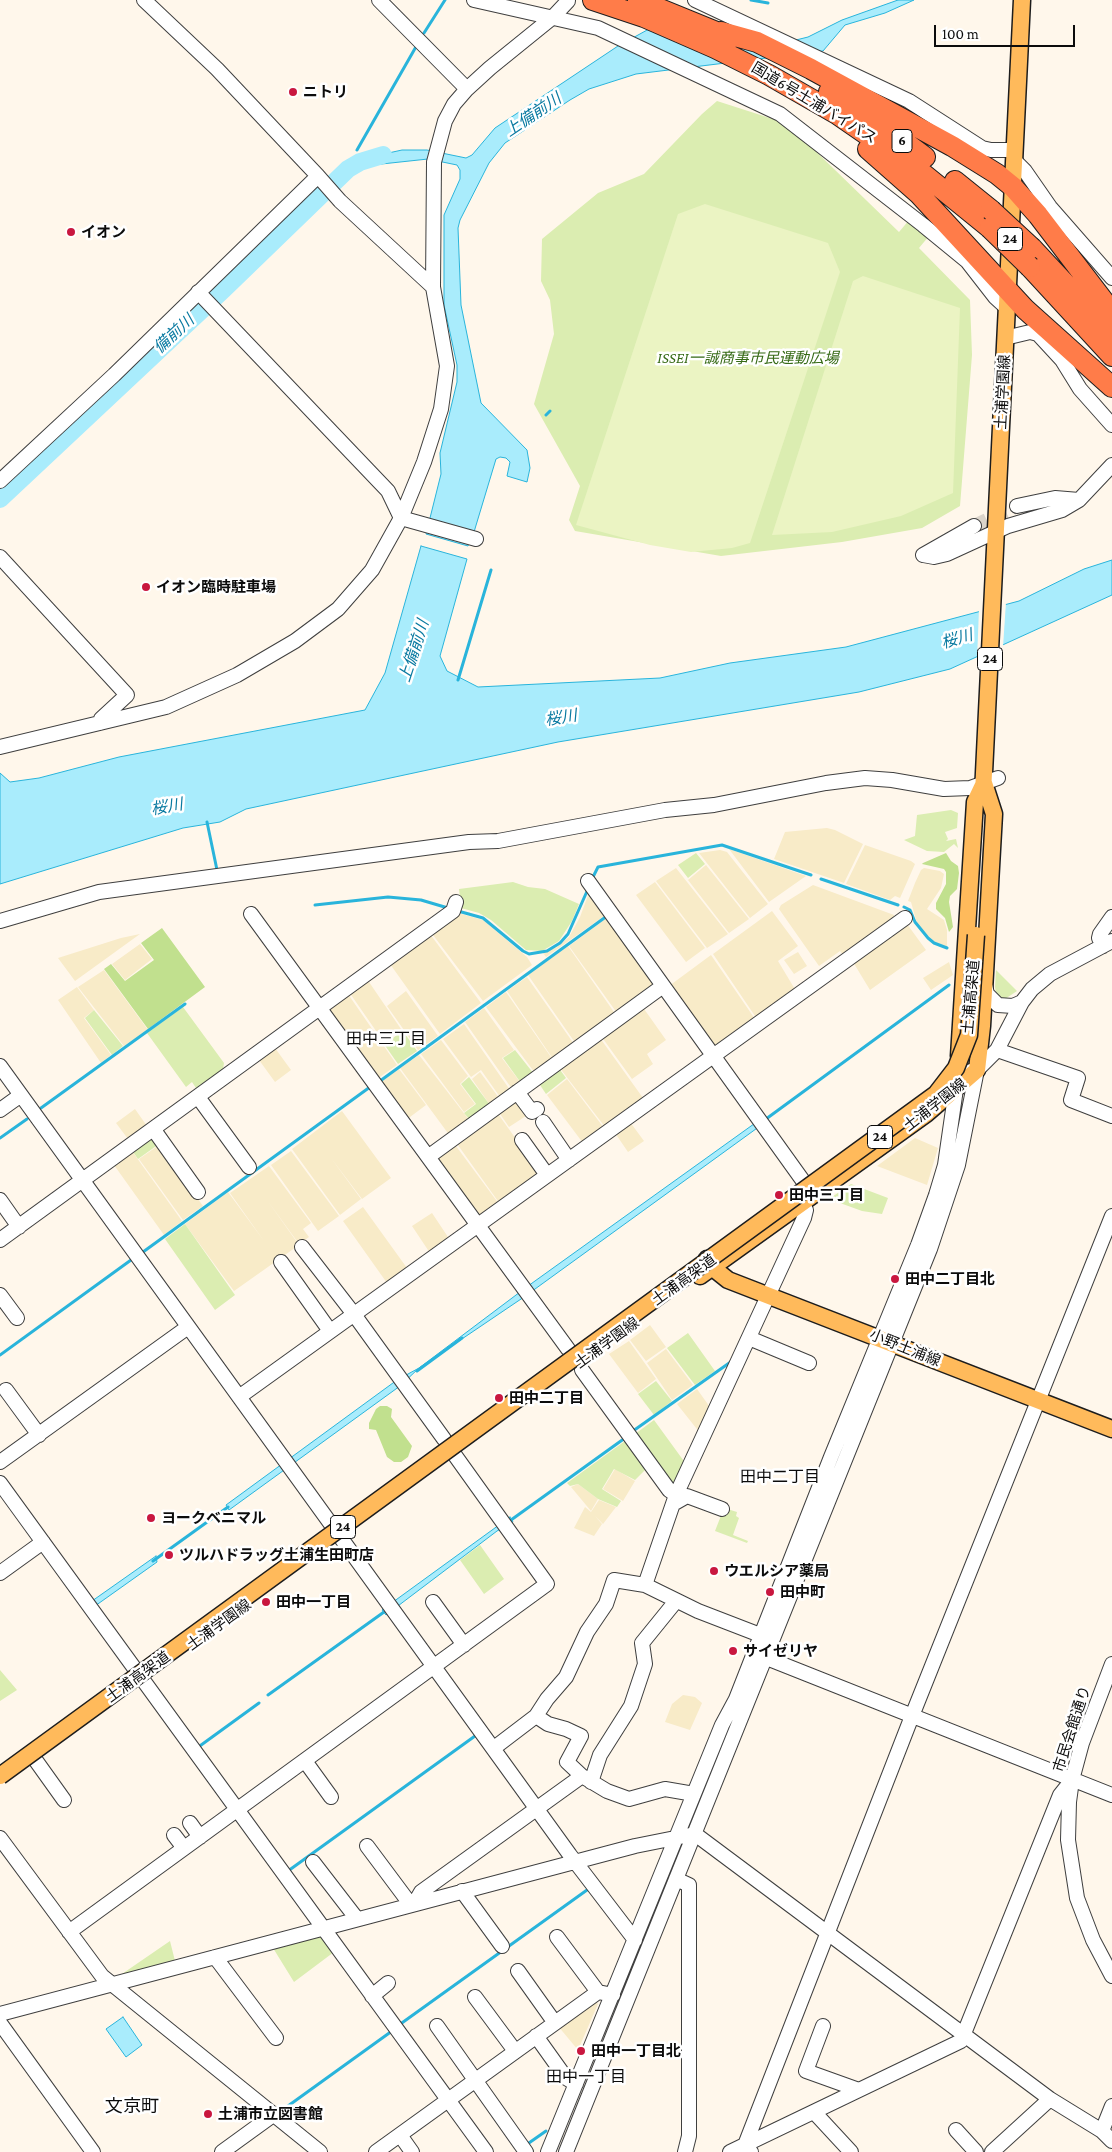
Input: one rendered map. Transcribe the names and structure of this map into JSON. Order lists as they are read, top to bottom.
{
  "streets": {
    "highway": ["国道6号土浦バイパス", "6"],
    "main road": [
      "24",
      "土浦学園線",
      "土浦高架道",
      "小野土浦線"
    ],
    "street": ["市民会館通り"]
  },
  "crossings": [
    ["土浦学園線", "土浦高架道"],
    ["土浦学園線", "小野土浦線"]
  ],
  "districts": [
    "田中三丁目",
    "田中二丁目",
    "田中一丁目",
    "文京町"
  ],
  "water": ["上備前川", "備前川", "桜川"],
  "parks": ["ISSEI一誠商事市民運動広場"],
  "places": [
    "ニトリ",
    "イオン",
    "イオン臨時駐車場",
    "田中三丁目",
    "田中二丁目北",
    "田中二丁目",
    "ヨークベニマル",
    "ツルハドラッグ土浦生田町店",
    "ウエルシア薬局",
    "田中町",
    "田中一丁目",
    "サイゼリヤ",
    "田中一丁目北",
    "土浦市立図書館"
  ],
  "scale_bar": "100 m"
}
